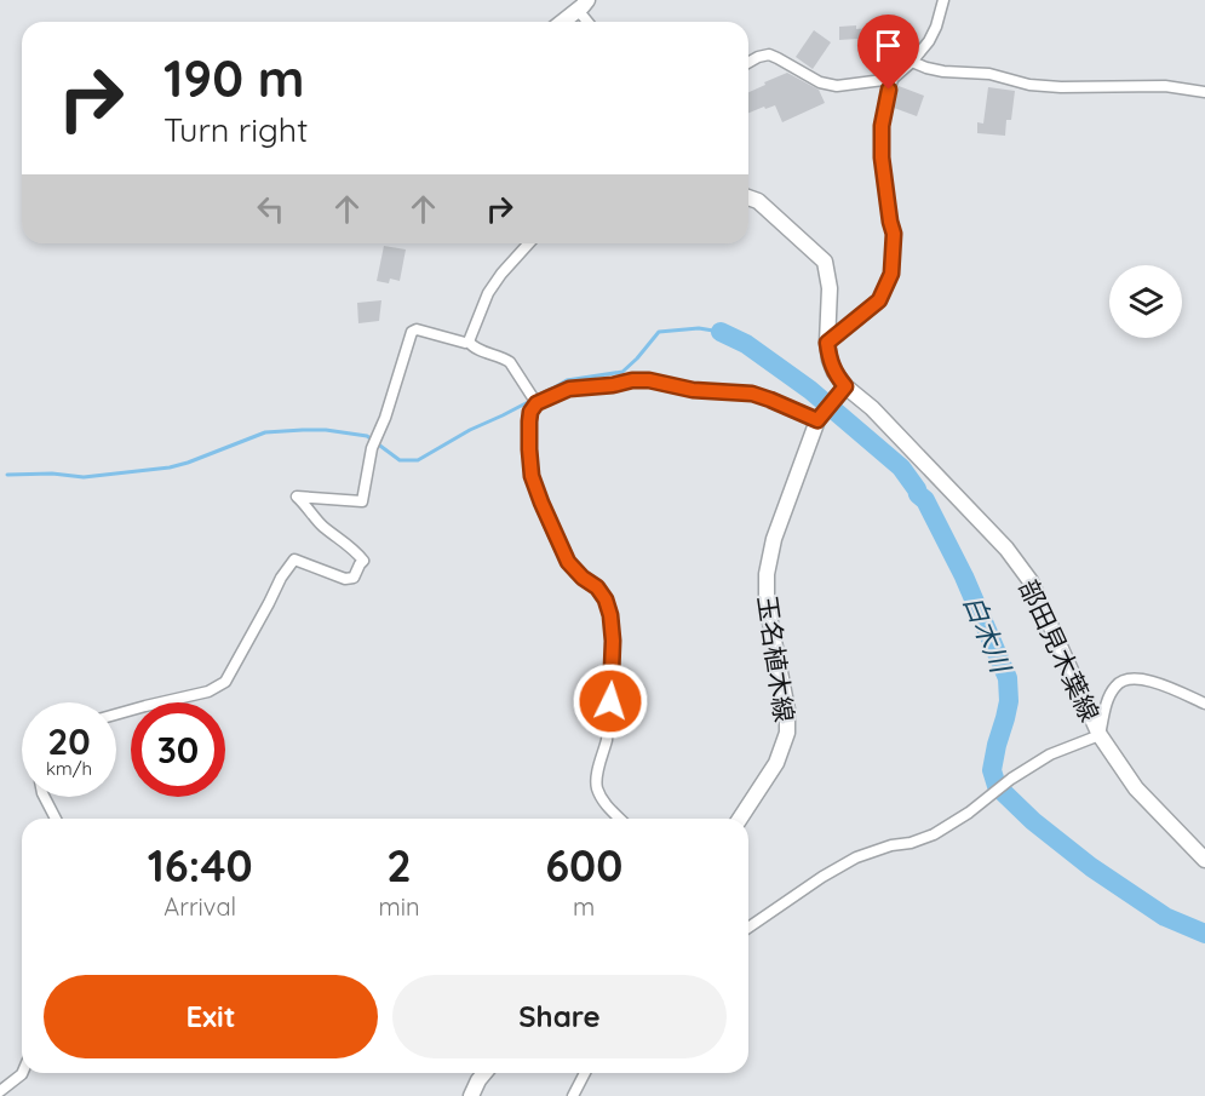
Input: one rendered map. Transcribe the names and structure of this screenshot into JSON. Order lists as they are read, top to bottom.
{
  "streets": {
    "main road": ["部田見木葉線", "玉名植木線"]
  },
  "crossings": [
    ["部田見木葉線", "玉名植木線"]
  ],
  "water": ["白木川"],
  "page": {
    "turn": ["190 m", "Turn right"],
    "speed": "20 km/h",
    "limit": "30",
    "eta": [
      "16:40",
      "Arrival",
      "2",
      "min",
      "600",
      "m"
    ],
    "buttons": ["Exit", "Share"]
  }
}
